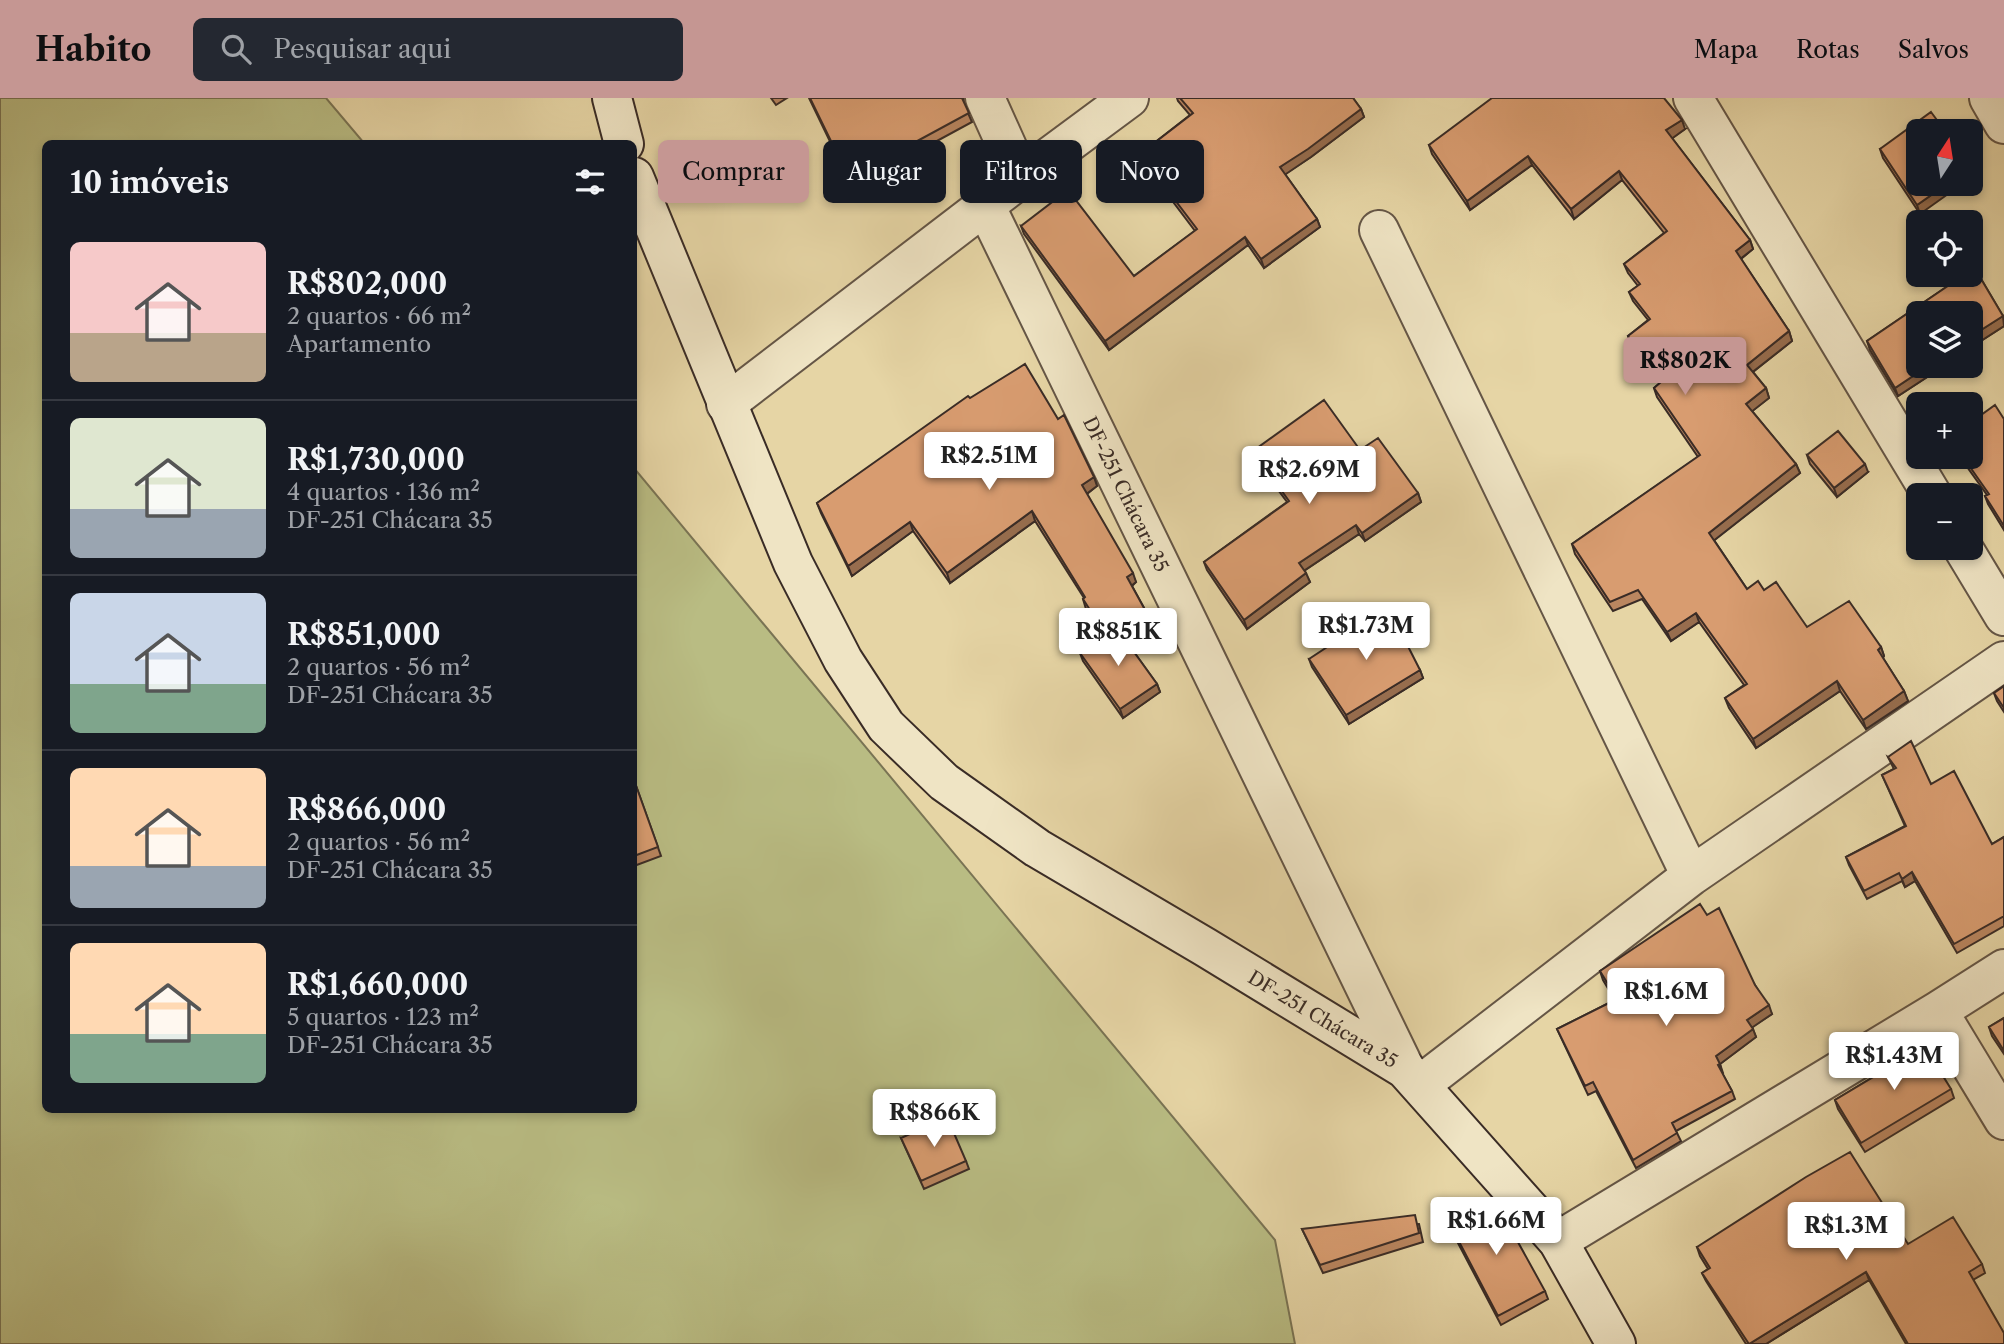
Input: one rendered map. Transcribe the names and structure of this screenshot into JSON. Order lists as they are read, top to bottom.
{
  "streets": {
    "street": ["DF-251 Chácara 35"]
  },
  "north": "top",
  "page": {
    "header": "Habito",
    "search": "Pesquisar aqui",
    "nav": ["Mapa", "Rotas", "Salvos"],
    "map_buttons": ["+", "−"],
    "chip": [
      "Comprar",
      "Alugar",
      "Filtros",
      "Novo"
    ],
    "heading": "10 imóveis",
    "list": [
      {
        "name": "R$802,000",
        "note": "2 quartos · 66 m² · Apartamento"
      },
      {
        "name": "R$1,730,000",
        "note": "4 quartos · 136 m² · DF-251 Chácara 35"
      },
      {
        "name": "R$851,000",
        "note": "2 quartos · 56 m² · DF-251 Chácara 35"
      },
      {
        "name": "R$866,000",
        "note": "2 quartos · 56 m² · DF-251 Chácara 35"
      },
      {
        "name": "R$1,660,000",
        "note": "5 quartos · 123 m² · DF-251 Chácara 35"
      }
    ],
    "price": [
      "R$802K",
      "R$2.51M",
      "R$2.69M",
      "R$1.73M",
      "R$851K",
      "R$1.6M",
      "R$1.43M",
      "R$866K",
      "R$1.66M",
      "R$1.3M"
    ]
  }
}
